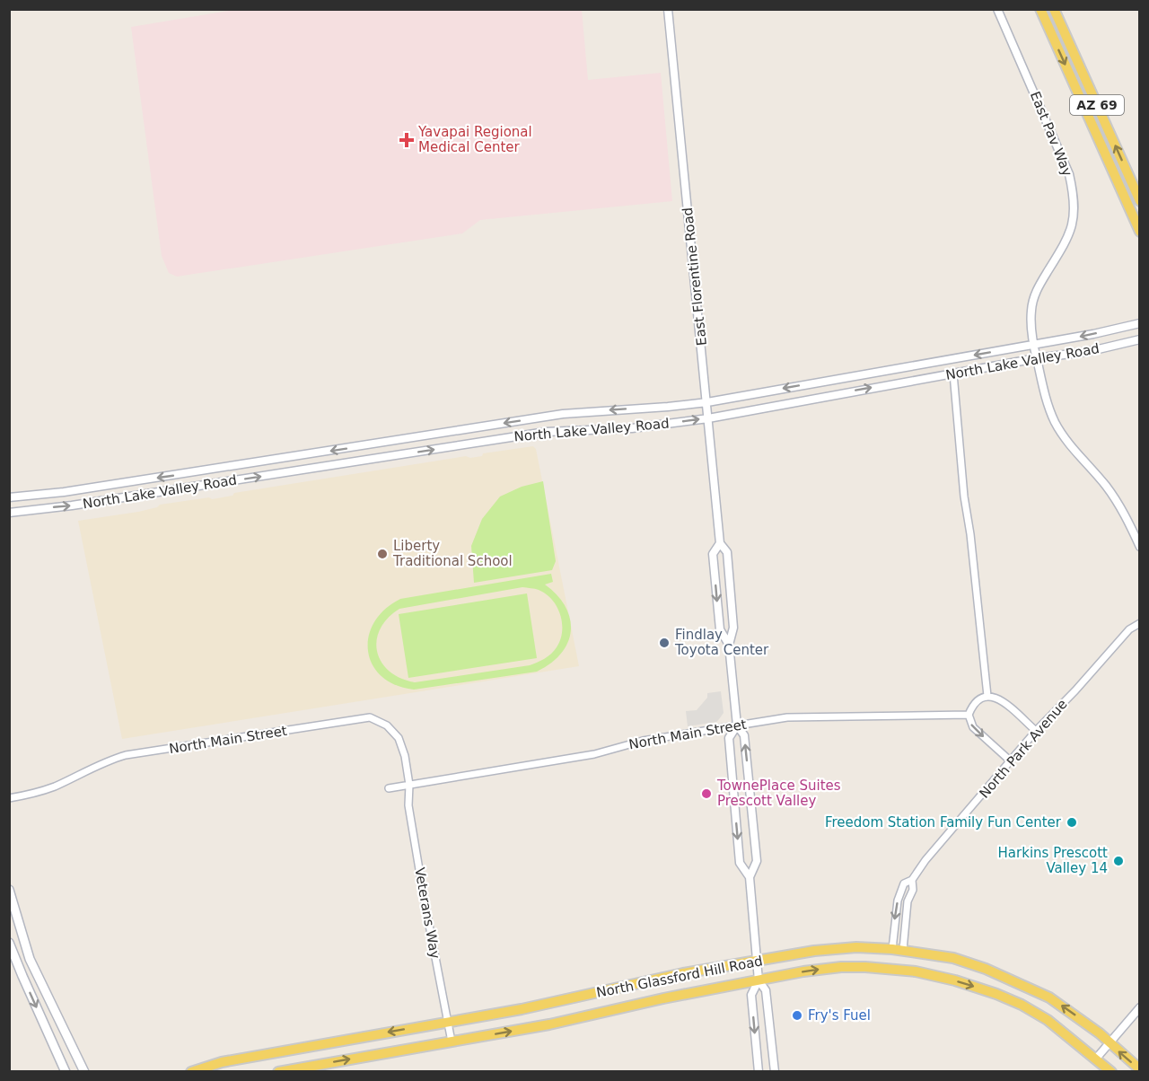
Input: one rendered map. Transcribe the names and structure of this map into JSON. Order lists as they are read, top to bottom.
{
  "streets": {
    "main road": ["AZ 69", "North Glassford Hill Road"],
    "street": [
      "East Pav Way",
      "East Florentine Road",
      "North Lake Valley Road",
      "North Main Street",
      "North Park Avenue",
      "Veterans Way"
    ]
  },
  "crossings": [
    ["East Pav Way", "North Lake Valley Road"],
    ["East Florentine Road", "North Lake Valley Road"],
    ["East Florentine Road", "North Main Street"],
    ["East Florentine Road", "North Glassford Hill Road"],
    ["North Main Street", "Veterans Way"],
    ["North Park Avenue", "North Glassford Hill Road"],
    ["Veterans Way", "North Glassford Hill Road"]
  ],
  "places": {
    "health": ["Yavapai Regional Medical Center"],
    "other": [
      "Liberty Traditional School",
      "Findlay Toyota Center",
      "TownePlace Suites Prescott Valley",
      "Freedom Station Family Fun Center",
      "Harkins Prescott Valley 14",
      "Fry's Fuel"
    ]
  }
}
